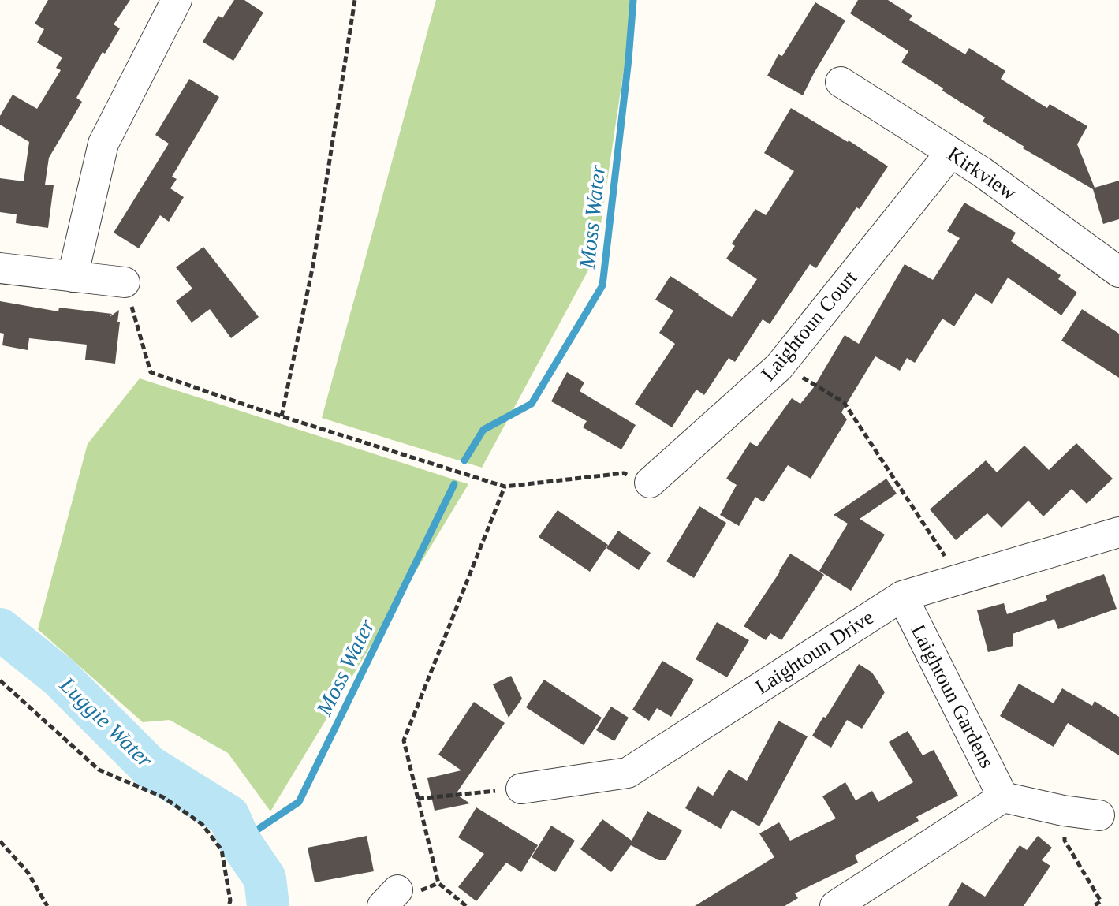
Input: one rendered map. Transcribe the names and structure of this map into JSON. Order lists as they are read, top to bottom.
{
  "streets": {
    "street": [
      "Kirkview",
      "Laightoun Court",
      "Laightoun Drive",
      "Laightoun Gardens"
    ]
  },
  "crossings": [
    ["Kirkview", "Laightoun Court"],
    ["Laightoun Drive", "Laightoun Gardens"]
  ],
  "water": ["Moss Water", "Luggie Water"]
}
